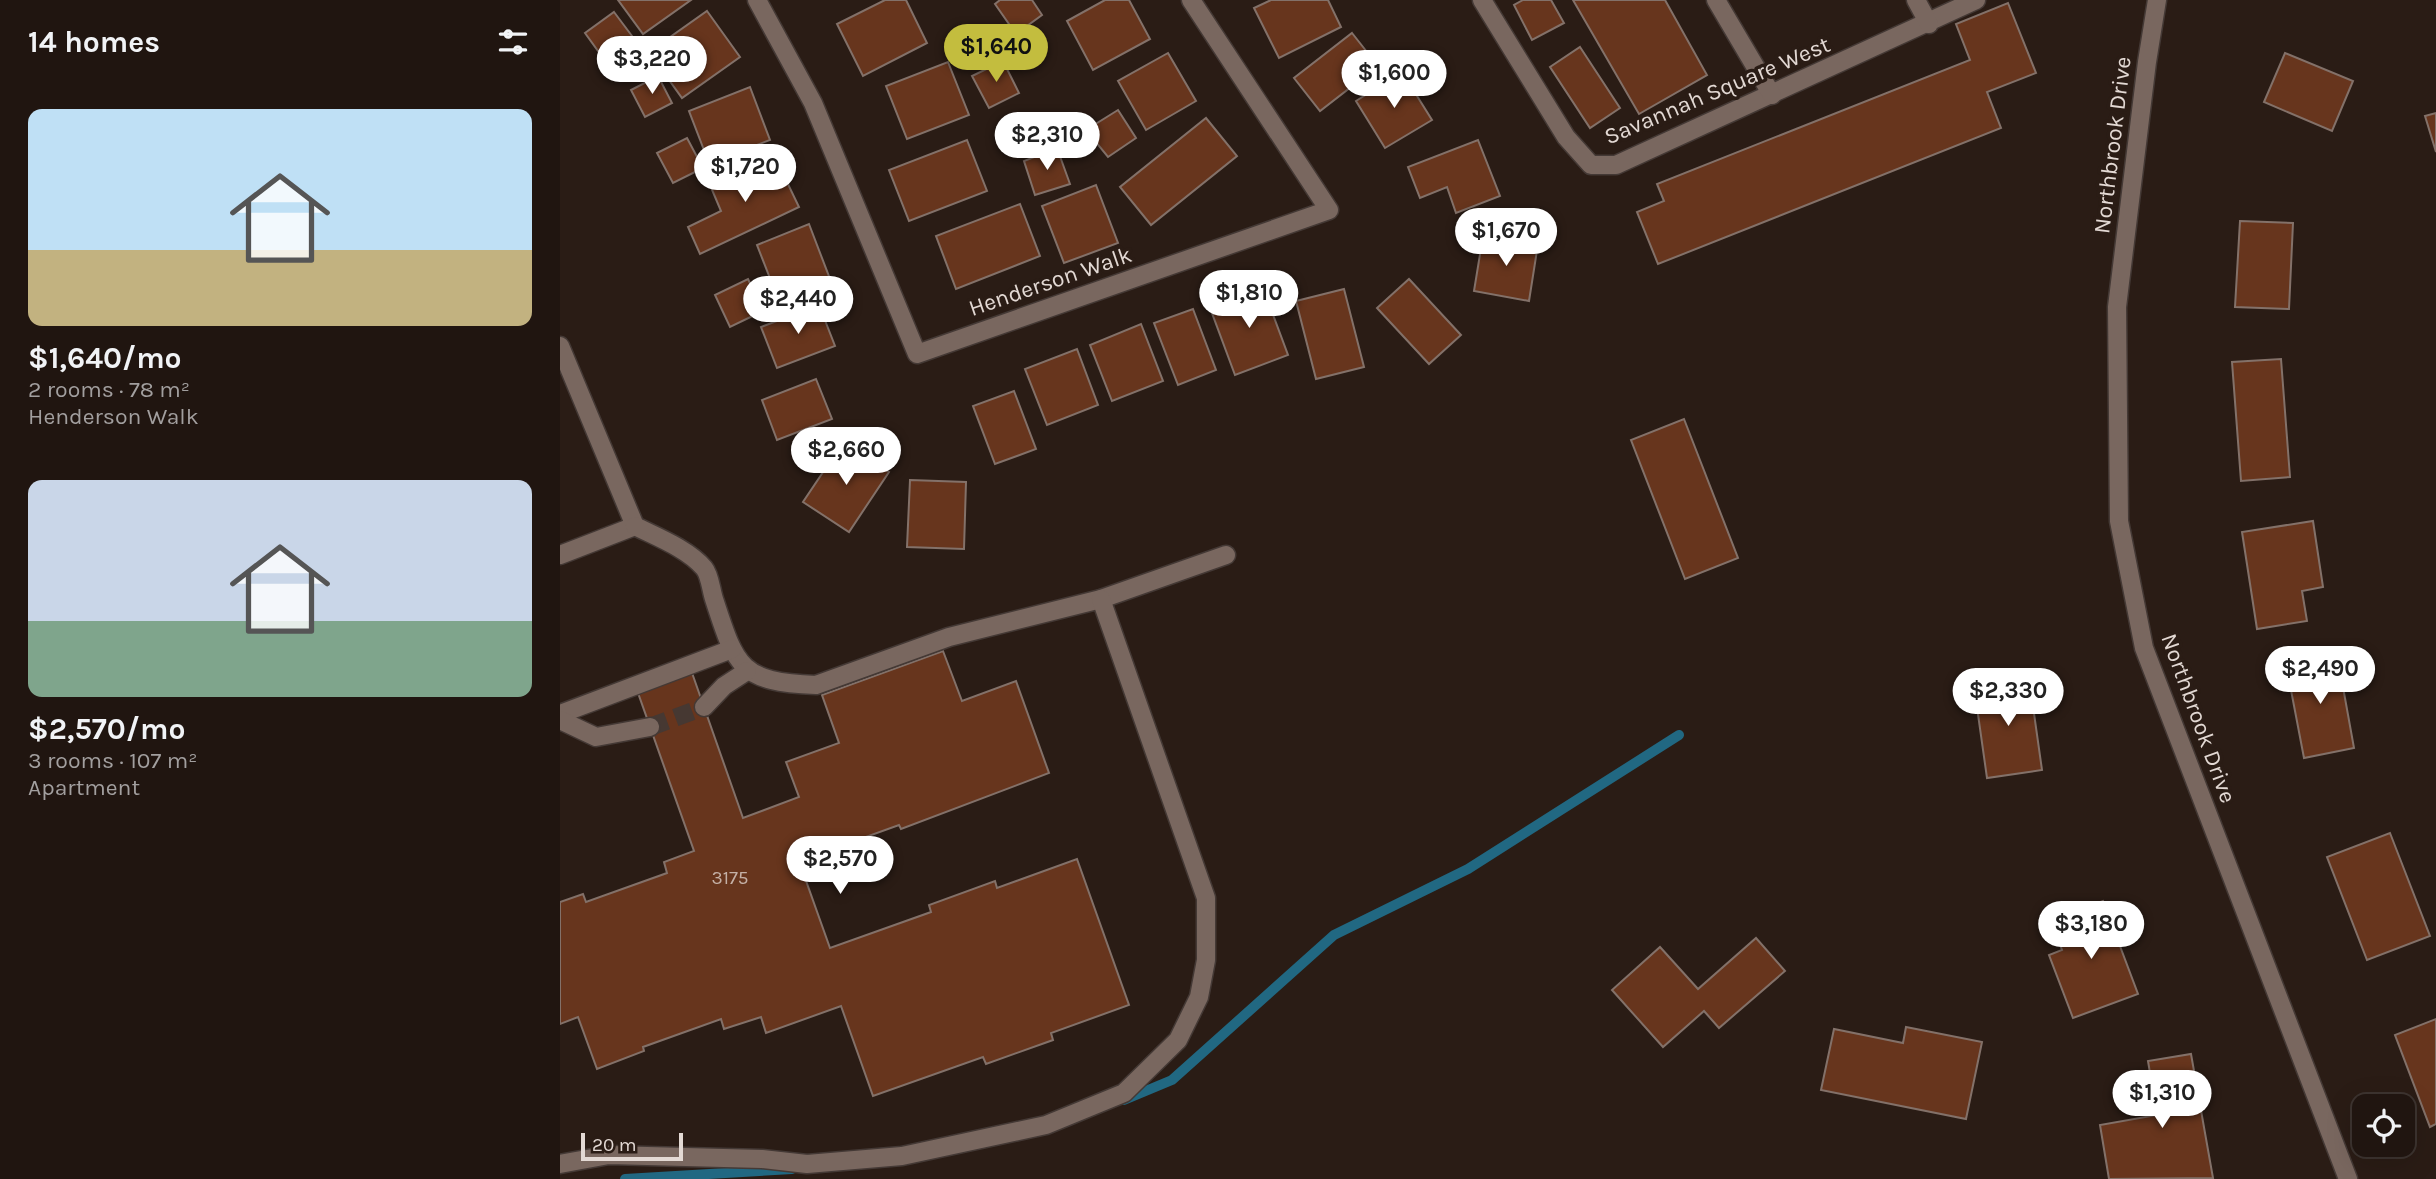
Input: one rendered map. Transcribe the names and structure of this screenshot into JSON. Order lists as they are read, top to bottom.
{
  "streets": {
    "street": ["Savannah Square West", "Northbrook Drive", "Henderson Walk"]
  },
  "house_numbers": ["3175"],
  "scale_bar": "20 m",
  "page": {
    "heading": "14 homes",
    "price": [
      "$1,640",
      "$3,220",
      "$1,600",
      "$2,310",
      "$1,720",
      "$1,670",
      "$1,810",
      "$2,440",
      "$2,660",
      "$2,490",
      "$2,330",
      "$2,570",
      "$3,180",
      "$1,310"
    ],
    "list": [
      {
        "name": "$1,640/mo",
        "note": "2 rooms · 78 m² · Henderson Walk"
      },
      {
        "name": "$2,570/mo",
        "note": "3 rooms · 107 m² · Apartment"
      }
    ],
    "scale": "20 m"
  }
}
